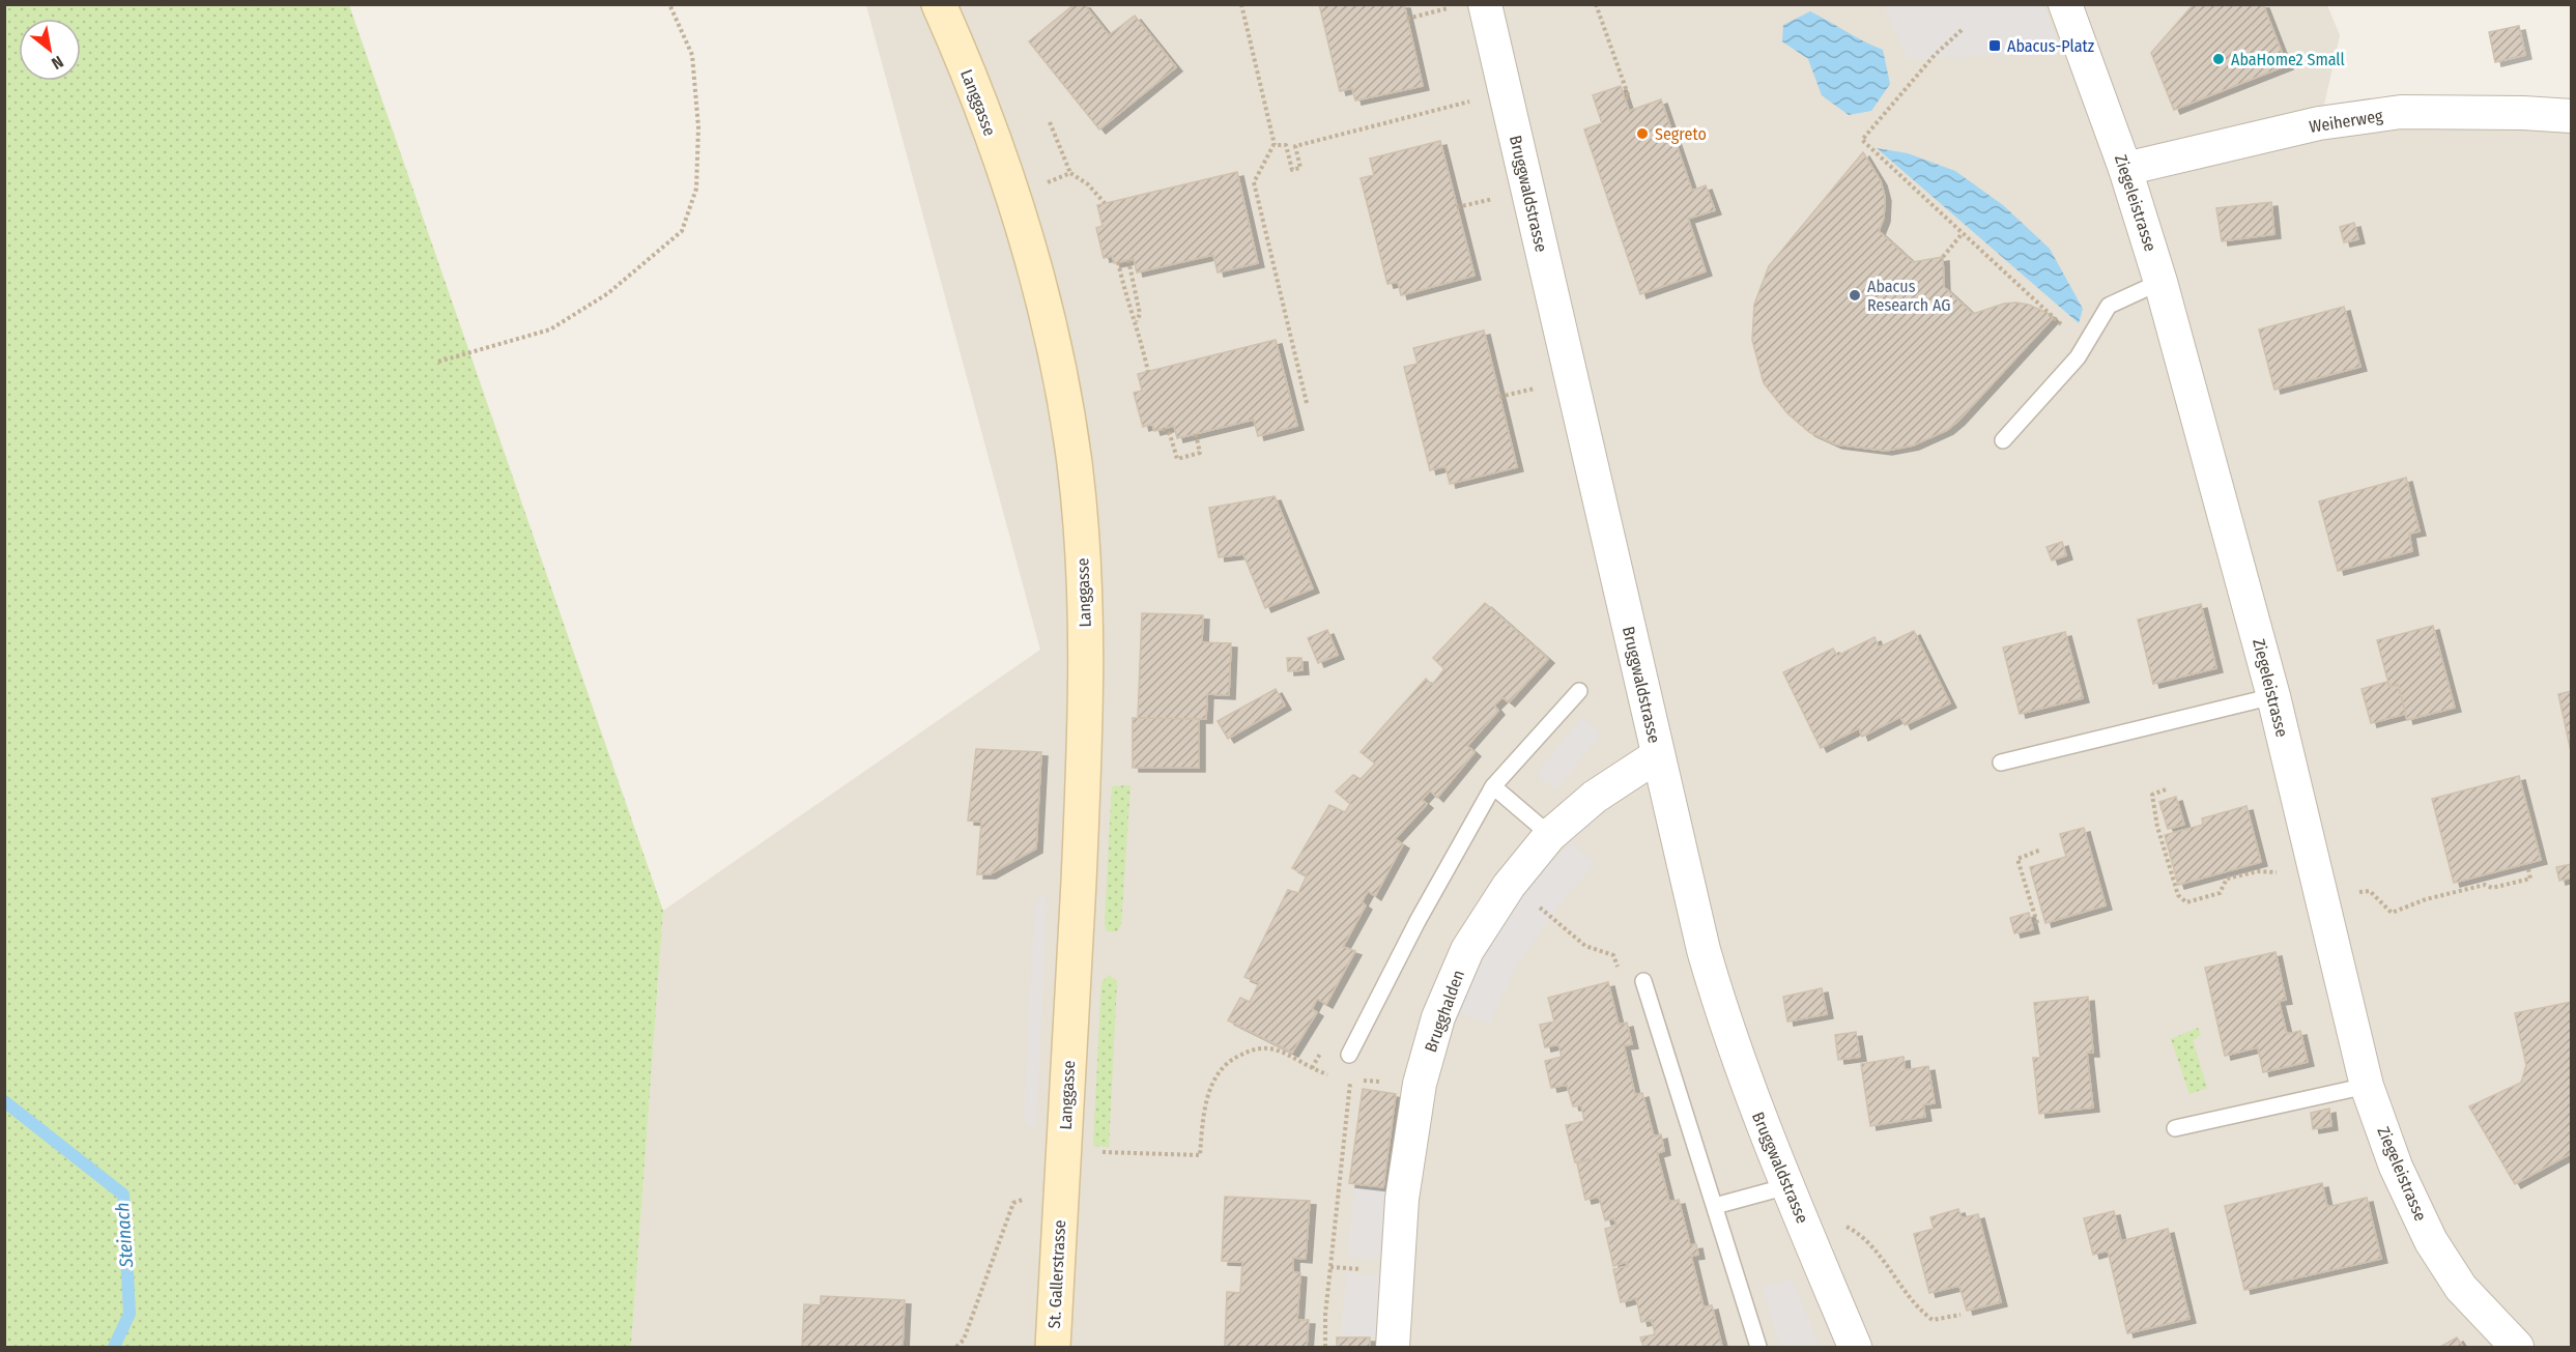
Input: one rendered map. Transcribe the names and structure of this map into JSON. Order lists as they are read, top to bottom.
{
  "streets": {
    "main road": ["Langgasse", "St. Gallerstrasse"],
    "street": [
      "Weiherweg",
      "Bruggwaldstrasse",
      "Ziegeleistrasse",
      "Brugghalden"
    ]
  },
  "crossings": [
    ["Langgasse", "St. Gallerstrasse"],
    ["Weiherweg", "Ziegeleistrasse"],
    ["Bruggwaldstrasse", "Brugghalden"]
  ],
  "water": ["Steinach"],
  "places": {
    "transit": ["Abacus-Platz"],
    "other": ["AbaHome2 Small", "Segreto", "Abacus Research AG"]
  },
  "north": "bottom right"
}
